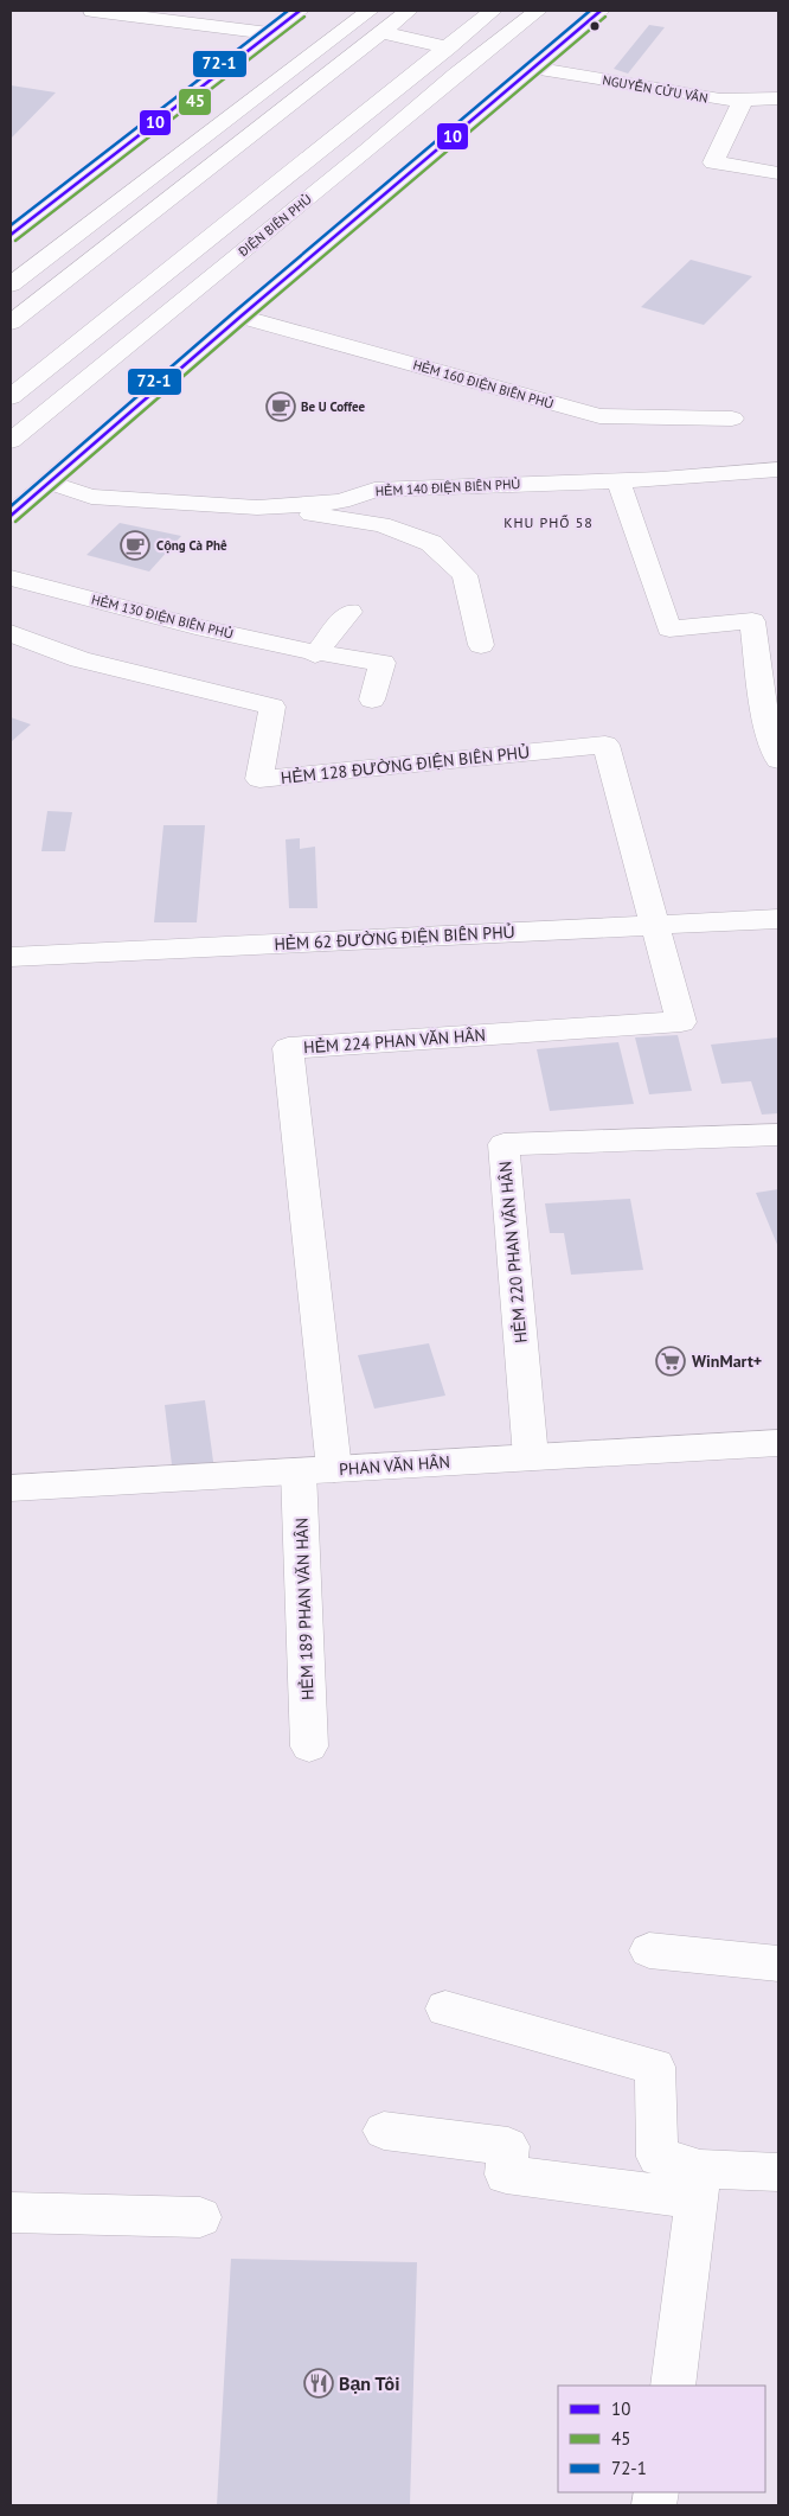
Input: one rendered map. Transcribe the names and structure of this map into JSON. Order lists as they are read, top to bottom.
{
  "streets": {
    "main road": [
      "NGUYỄN CỬU VÂN",
      "ĐIỆN BIÊN PHỦ",
      "HẺM 160 ĐIỆN BIÊN PHỦ",
      "HẺM 140 ĐIỆN BIÊN PHỦ",
      "HẺM 130 ĐIỆN BIÊN PHỦ",
      "HẺM 128 ĐƯỜNG ĐIỆN BIÊN PHỦ",
      "HẺM 62 ĐƯỜNG ĐIỆN BIÊN PHỦ",
      "HẺM 224 PHAN VĂN HÂN",
      "HẺM 220 PHAN VĂN HÂN",
      "PHAN VĂN HÂN",
      "HẺM 189 PHAN VĂN HÂN"
    ]
  },
  "crossings": [
    ["NGUYỄN CỬU VÂN", "ĐIỆN BIÊN PHỦ"],
    ["HẺM 128 ĐƯỜNG ĐIỆN BIÊN PHỦ", "HẺM 62 ĐƯỜNG ĐIỆN BIÊN PHỦ"],
    ["HẺM 128 ĐƯỜNG ĐIỆN BIÊN PHỦ", "HẺM 224 PHAN VĂN HÂN"],
    ["HẺM 62 ĐƯỜNG ĐIỆN BIÊN PHỦ", "HẺM 224 PHAN VĂN HÂN"],
    ["HẺM 224 PHAN VĂN HÂN", "PHAN VĂN HÂN"],
    ["HẺM 220 PHAN VĂN HÂN", "PHAN VĂN HÂN"],
    ["PHAN VĂN HÂN", "HẺM 189 PHAN VĂN HÂN"]
  ],
  "districts": ["KHU PHỐ 58"],
  "places": {
    "cafe": ["Be U Coffee", "Cộng Cà Phê"],
    "supermarket": ["WinMart+"],
    "restaurant": ["Bạn Tôi"]
  },
  "lines": ["transit line 10", "transit line 72-1", "transit line 45"],
  "legend": ["10", "45", "72-1"]
}
